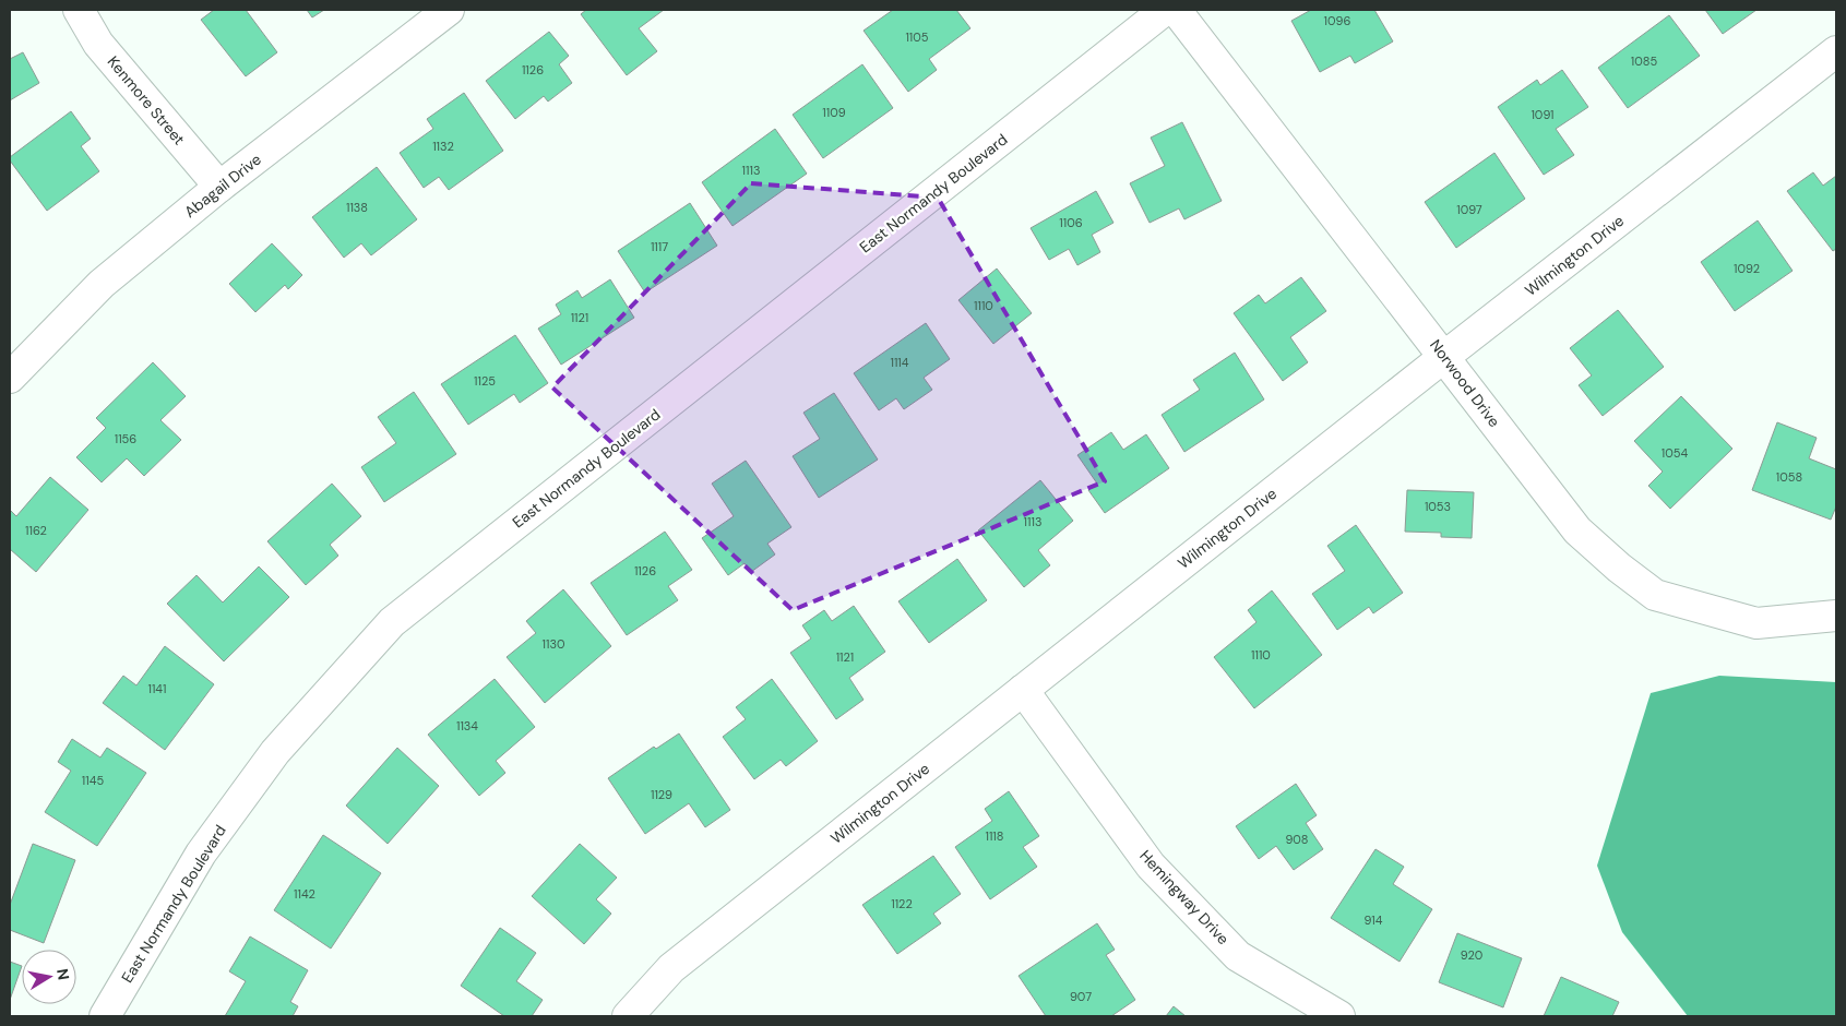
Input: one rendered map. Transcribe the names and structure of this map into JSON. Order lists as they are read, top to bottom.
{
  "streets": {
    "street": [
      "Kenmore Street",
      "Abagail Drive",
      "East Normandy Boulevard",
      "Wilmington Drive",
      "Norwood Drive",
      "Hemingway Drive"
    ]
  },
  "crossings": [
    ["Kenmore Street", "Abagail Drive"],
    ["Wilmington Drive", "Norwood Drive"],
    ["Wilmington Drive", "Hemingway Drive"]
  ],
  "house_numbers": [
    "1096",
    "1105",
    "1085",
    "1126",
    "1109",
    "1091",
    "1132",
    "1113",
    "1138",
    "1097",
    "1106",
    "1117",
    "1092",
    "1110",
    "1121",
    "1114",
    "1125",
    "1156",
    "1054",
    "1058",
    "1053",
    "1113",
    "1162",
    "1126",
    "1130",
    "1110",
    "1121",
    "1141",
    "1134",
    "1145",
    "1129",
    "1118",
    "908",
    "1142",
    "1122",
    "914",
    "920",
    "907"
  ],
  "north": "right"
}
